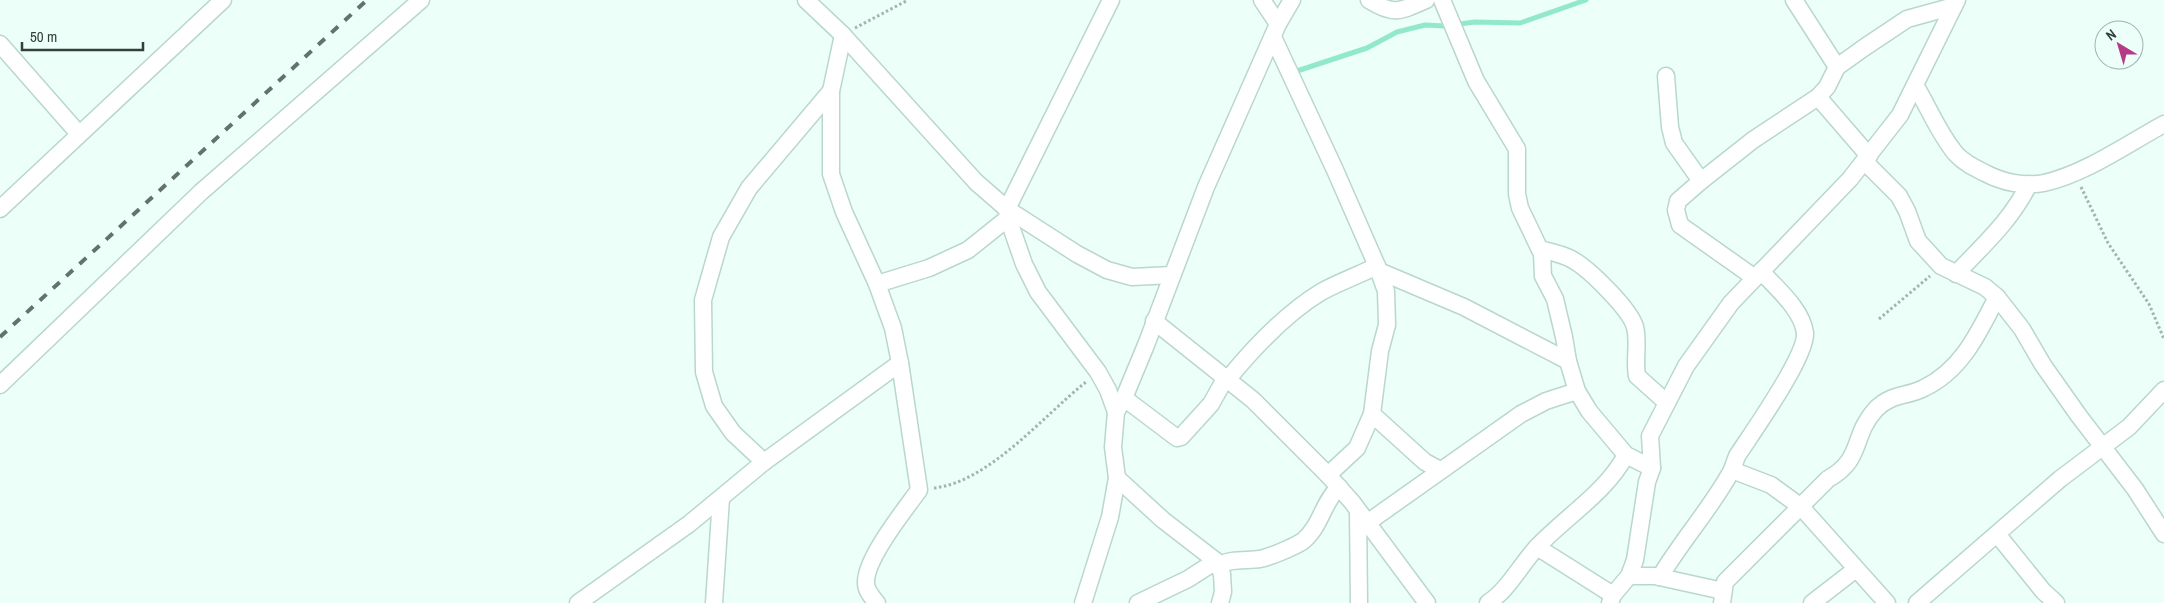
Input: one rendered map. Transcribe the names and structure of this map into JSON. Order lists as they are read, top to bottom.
{
  "scale_bar": "50 m",
  "north": "top left"
}
